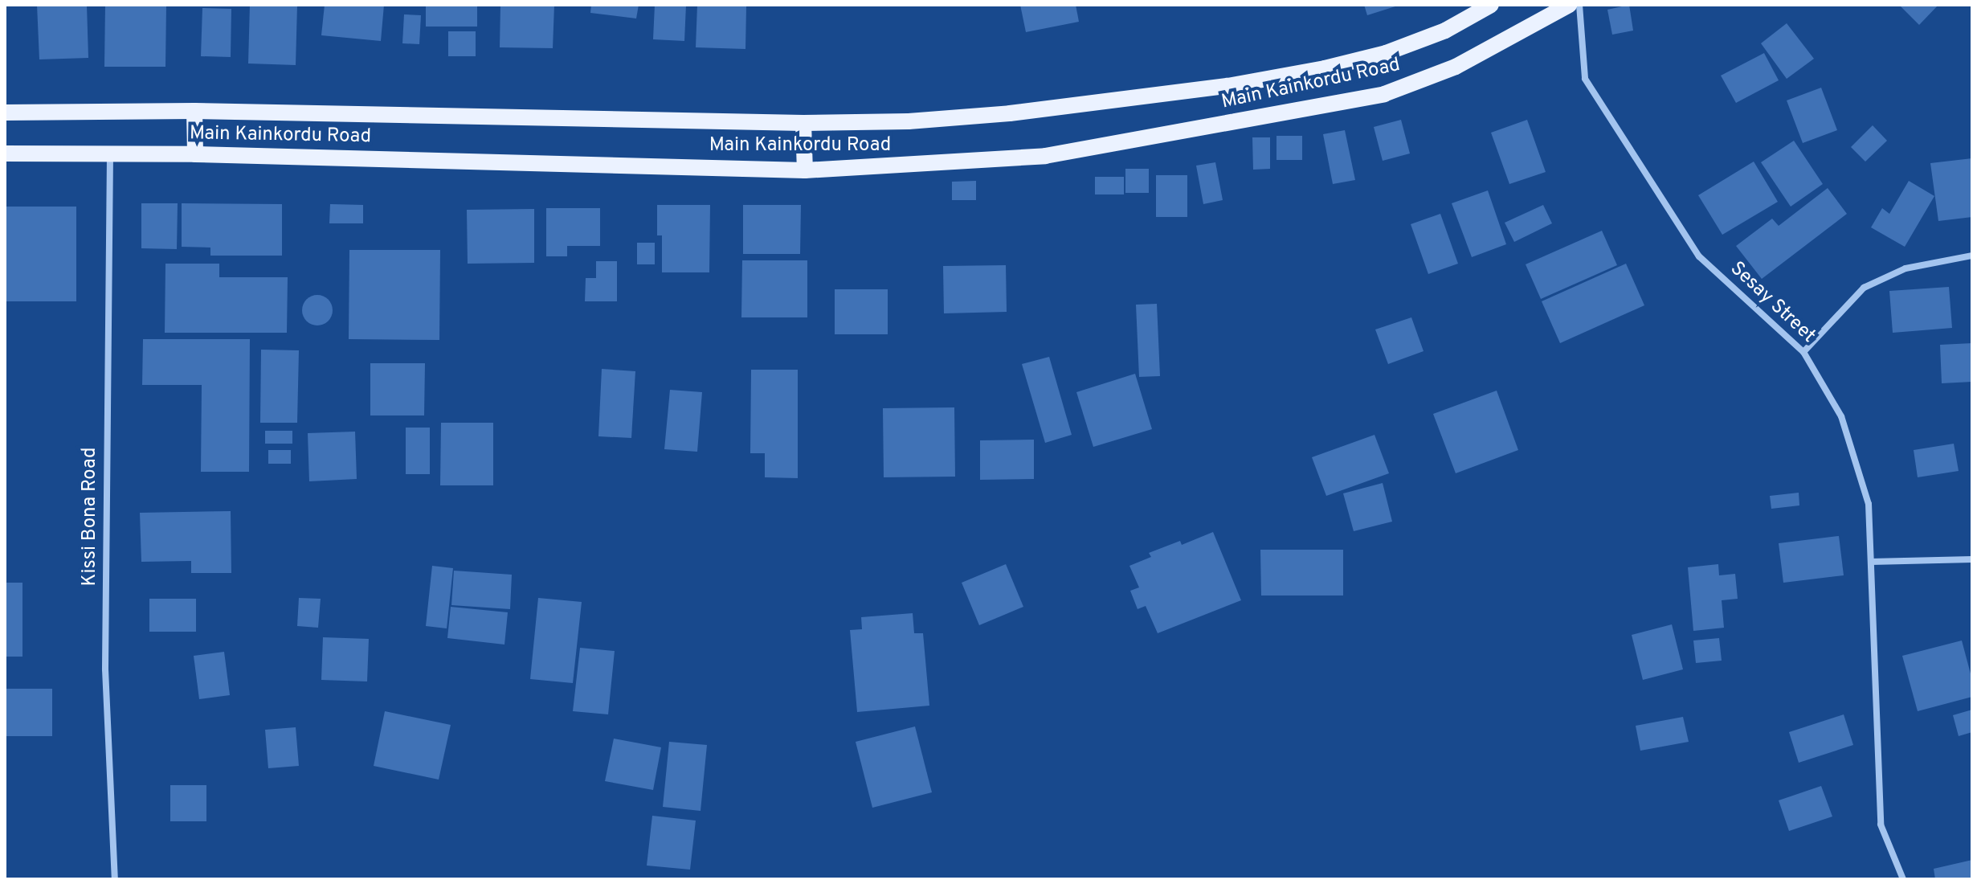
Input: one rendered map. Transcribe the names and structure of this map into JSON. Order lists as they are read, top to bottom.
{
  "streets": {
    "main road": ["Main Kainkordu Road"],
    "street": ["Sesay Street", "Kissi Bona Road"]
  },
  "crossings": [
    ["Main Kainkordu Road", "Kissi Bona Road"]
  ]
}
